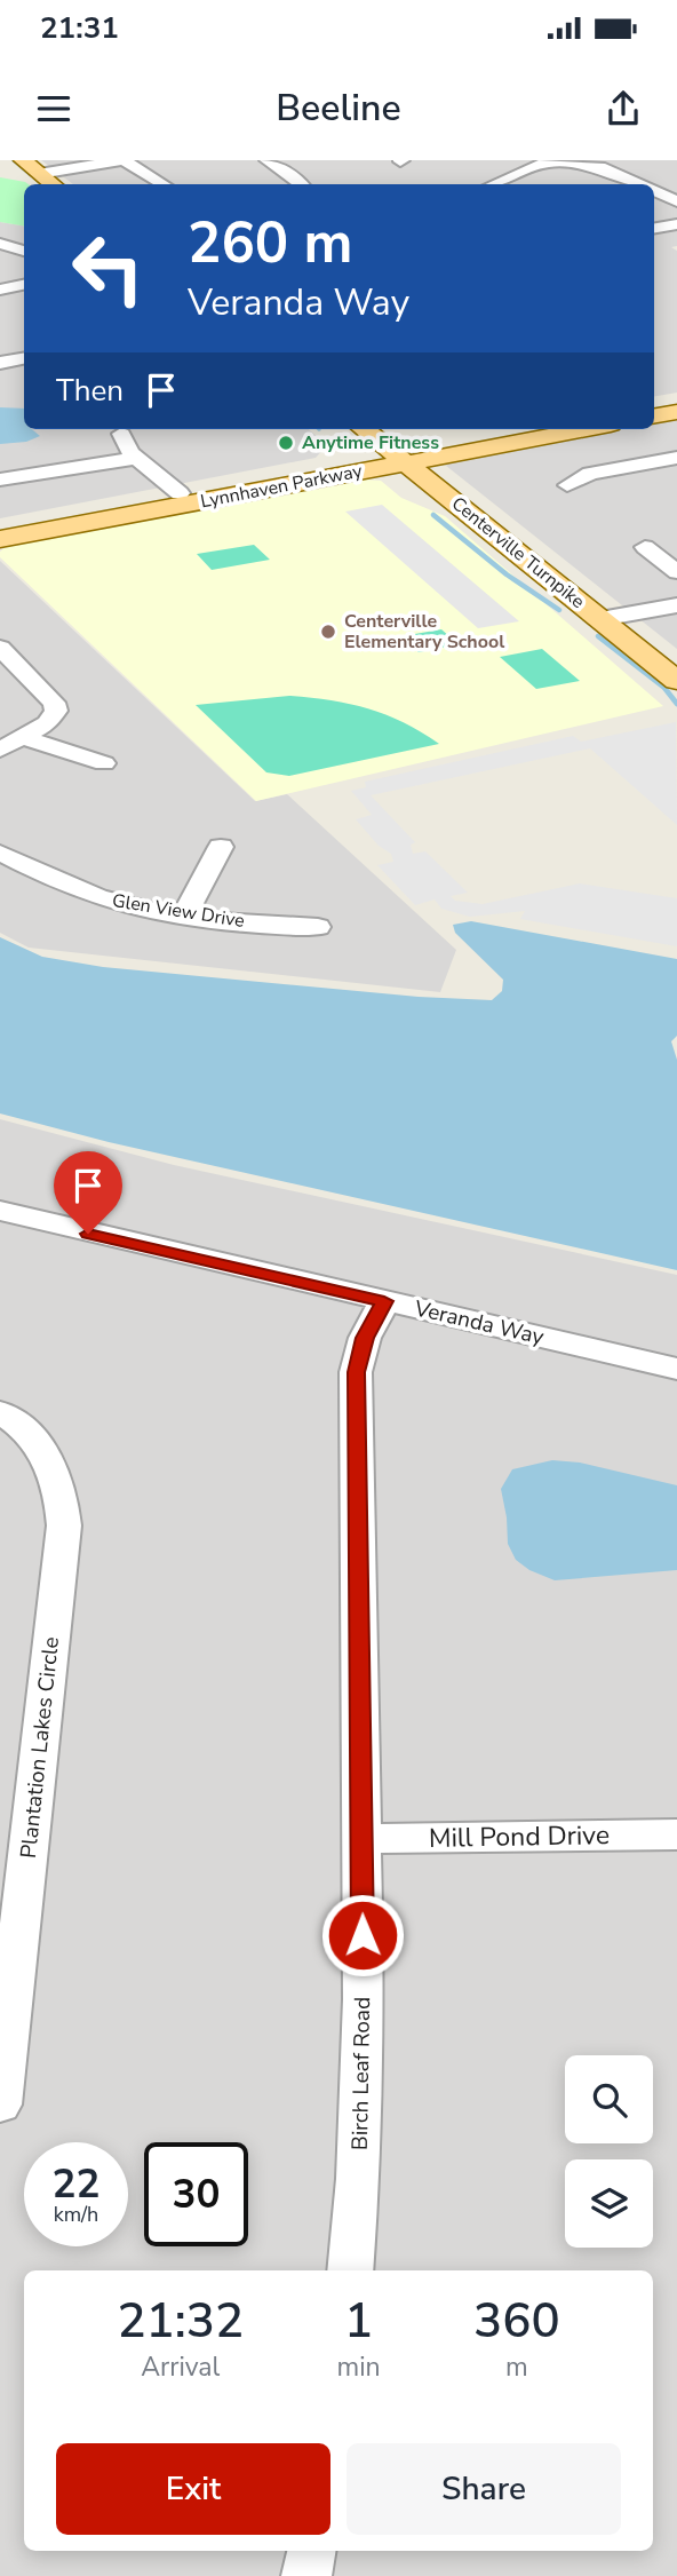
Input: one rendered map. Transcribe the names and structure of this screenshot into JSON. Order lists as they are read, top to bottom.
{
  "streets": {
    "main road": ["Lynnhaven Parkway", "Centerville Turnpike"],
    "street": [
      "Glen View Drive",
      "Veranda Way",
      "Plantation Lakes Circle",
      "Mill Pond Drive",
      "Birch Leaf Road"
    ]
  },
  "crossings": [
    ["Lynnhaven Parkway", "Centerville Turnpike"],
    ["Veranda Way", "Birch Leaf Road"],
    ["Mill Pond Drive", "Birch Leaf Road"]
  ],
  "places": ["Anytime Fitness", "Centerville Elementary School"],
  "page": {
    "status": "21:31",
    "header": "Beeline",
    "turn": ["260 m", "Veranda Way"],
    "then": "Then",
    "speed": "22 km/h",
    "limit": "30",
    "eta": [
      "21:32",
      "Arrival",
      "1",
      "min",
      "360",
      "m"
    ],
    "buttons": ["Exit", "Share"]
  }
}
